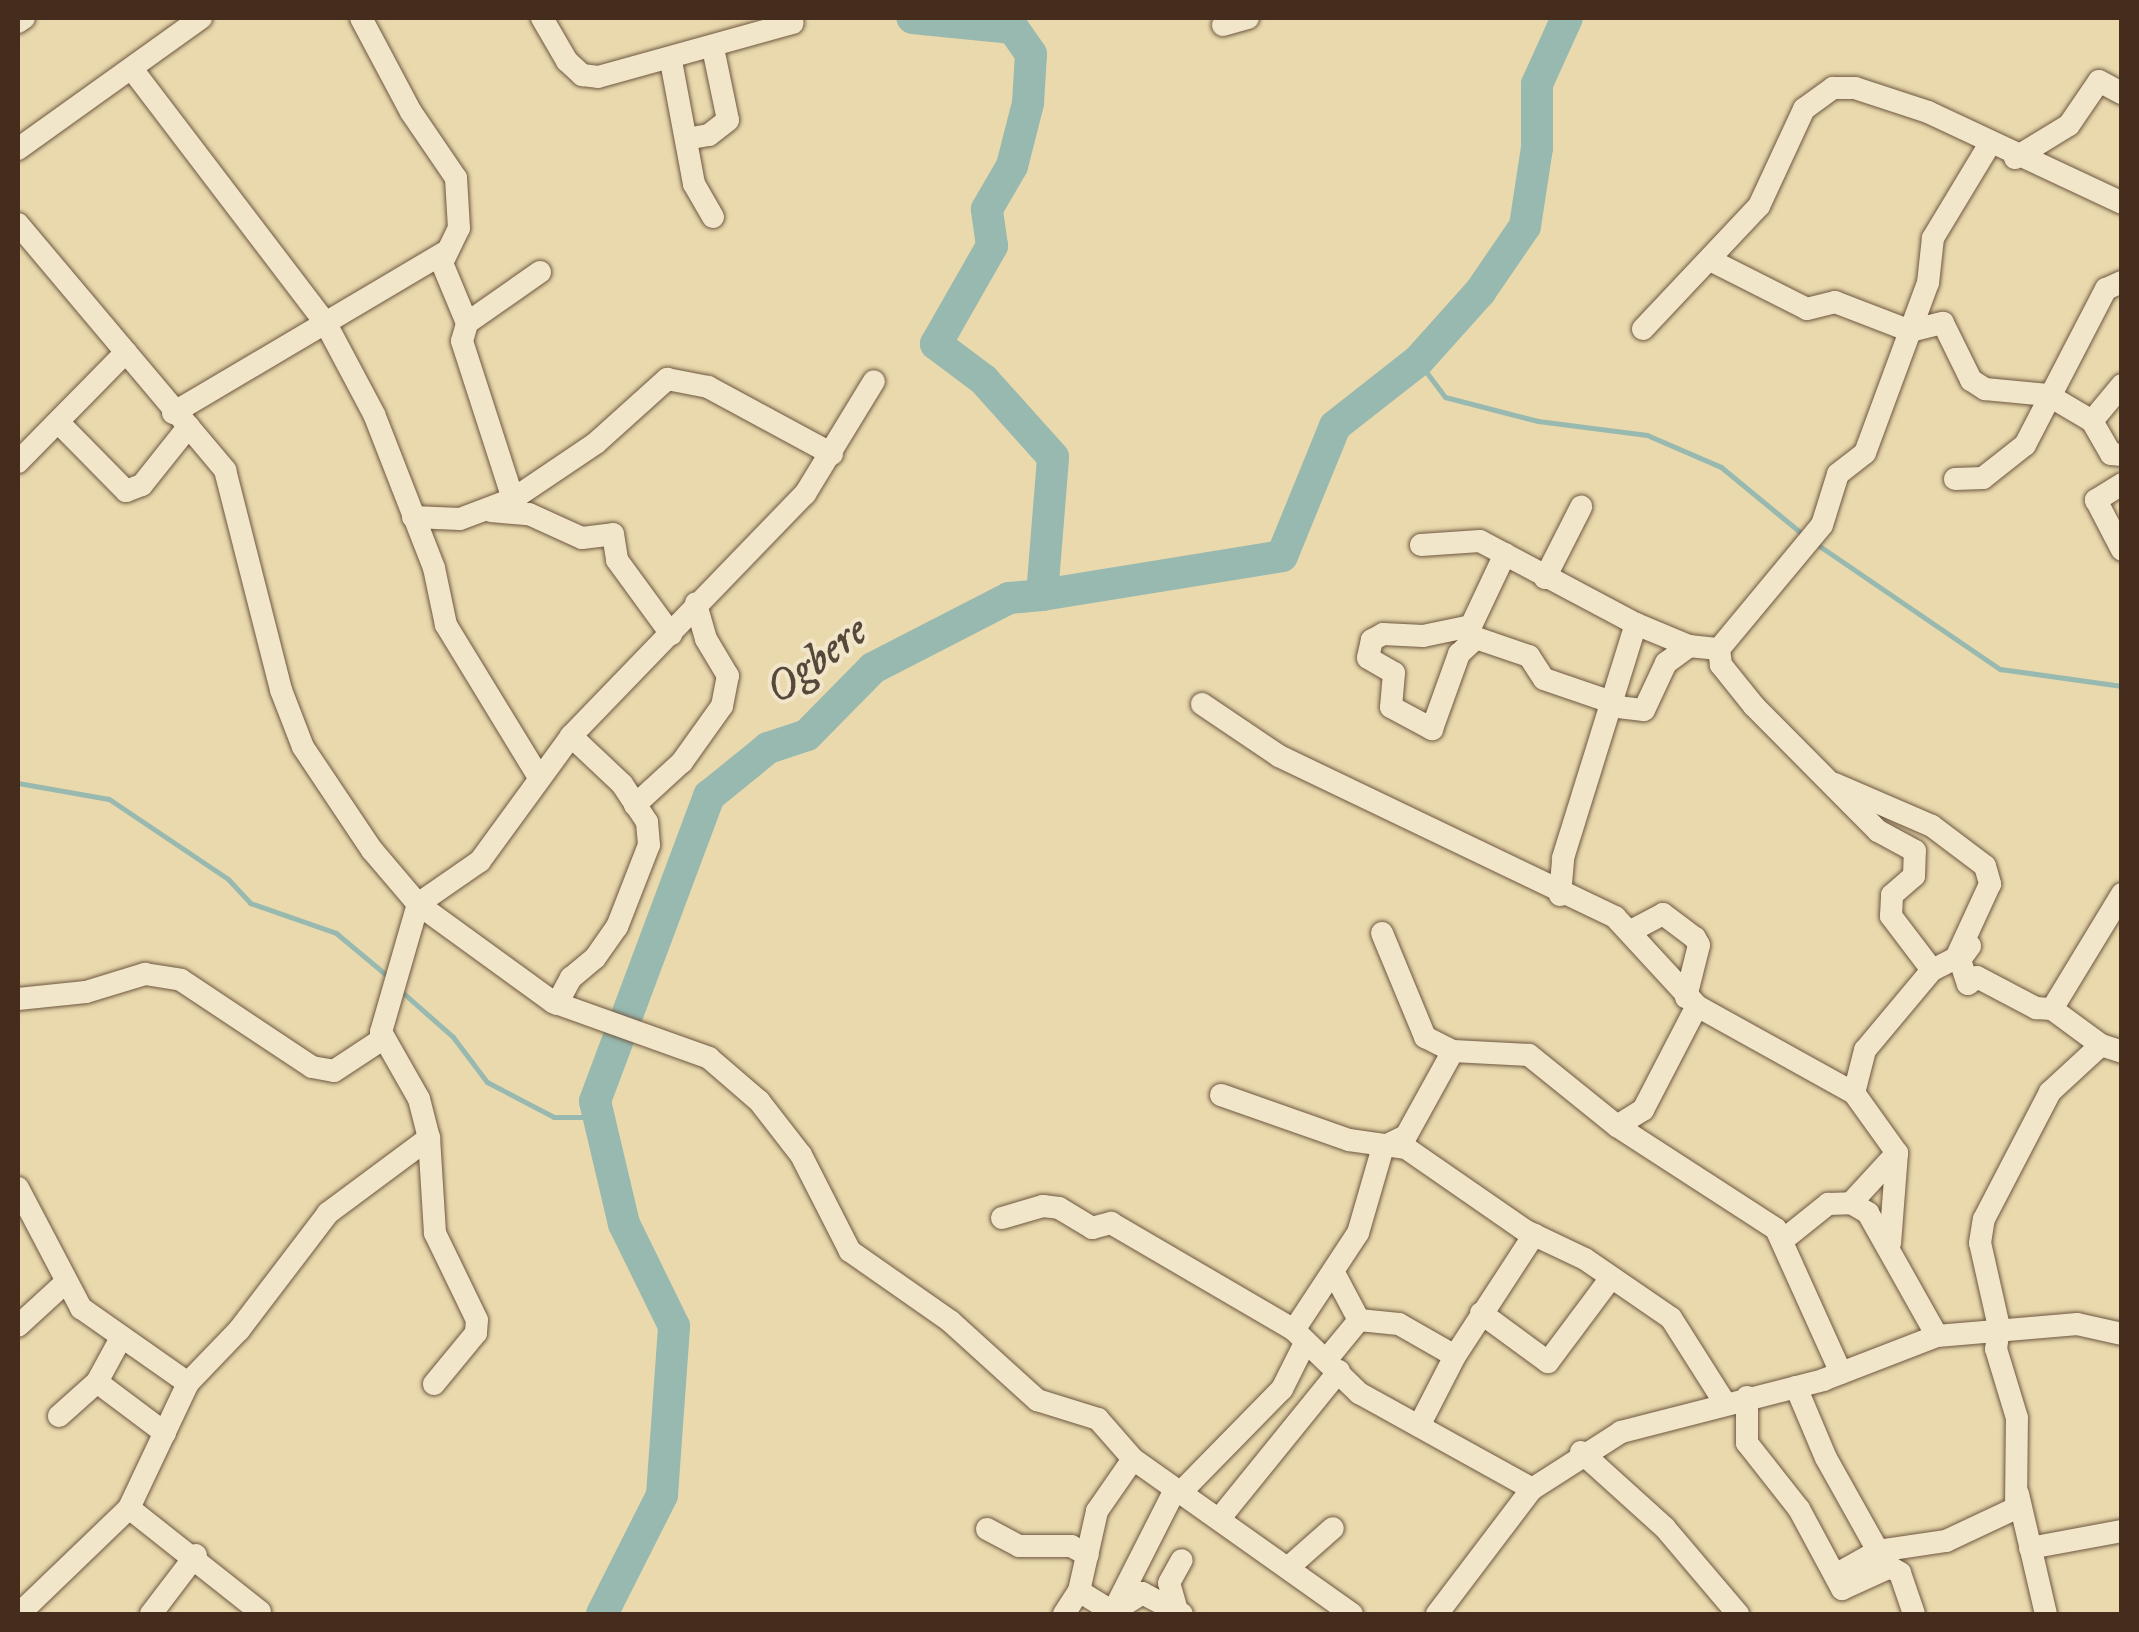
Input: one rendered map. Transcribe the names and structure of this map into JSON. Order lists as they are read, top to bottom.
{
  "water": ["Ogbere"]
}
